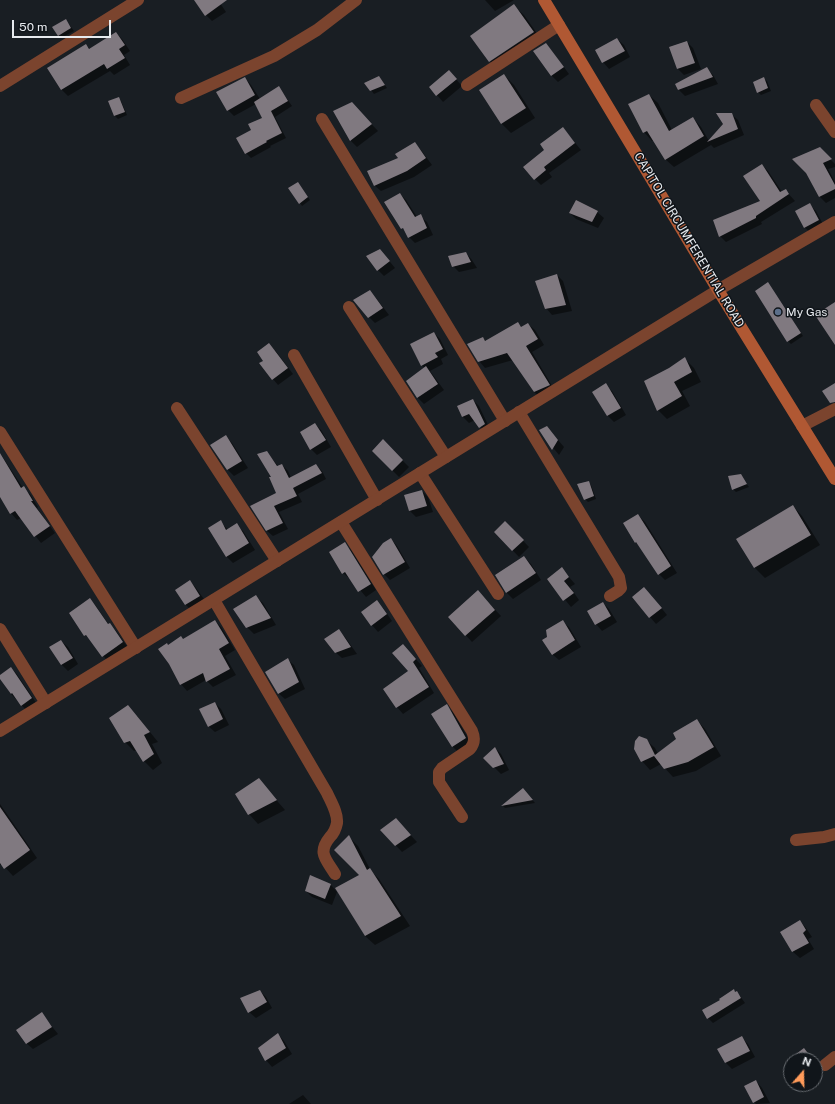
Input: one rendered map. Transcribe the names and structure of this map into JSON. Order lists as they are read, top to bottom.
{
  "streets": {
    "main road": ["CAPITOL CIRCUMFERENTIAL ROAD"]
  },
  "places": ["My Gas"],
  "scale_bar": "50 m",
  "north": "top"
}
